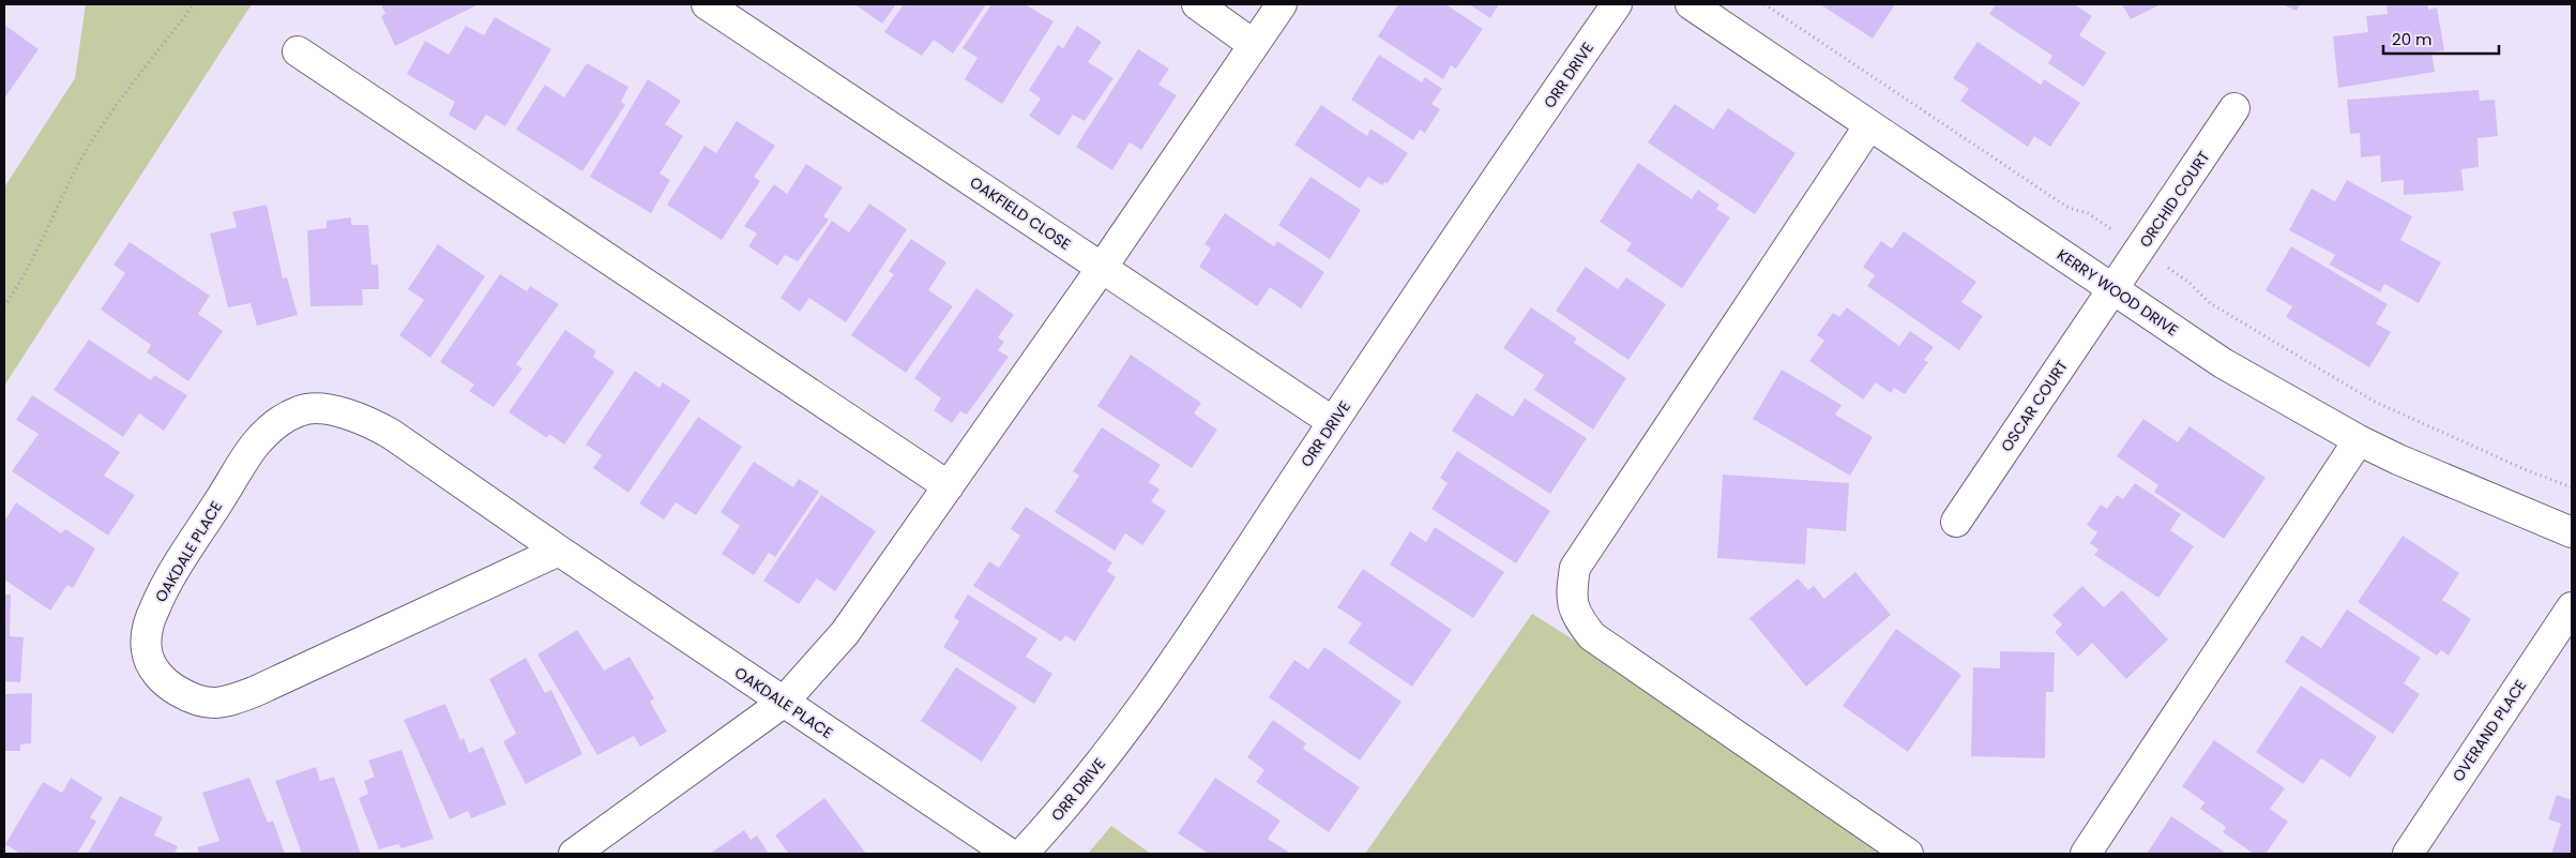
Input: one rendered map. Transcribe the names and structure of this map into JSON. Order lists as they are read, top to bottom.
{
  "streets": {
    "street": [
      "ORR DRIVE",
      "ORCHID COURT",
      "OAKFIELD CLOSE",
      "KERRY WOOD DRIVE",
      "OSCAR COURT",
      "OAKDALE PLACE",
      "OVERAND PLACE"
    ]
  },
  "crossings": [
    ["ORR DRIVE", "OAKFIELD CLOSE"],
    ["ORCHID COURT", "KERRY WOOD DRIVE"],
    ["ORCHID COURT", "OSCAR COURT"],
    ["KERRY WOOD DRIVE", "OSCAR COURT"]
  ],
  "scale_bar": "20 m"
}
